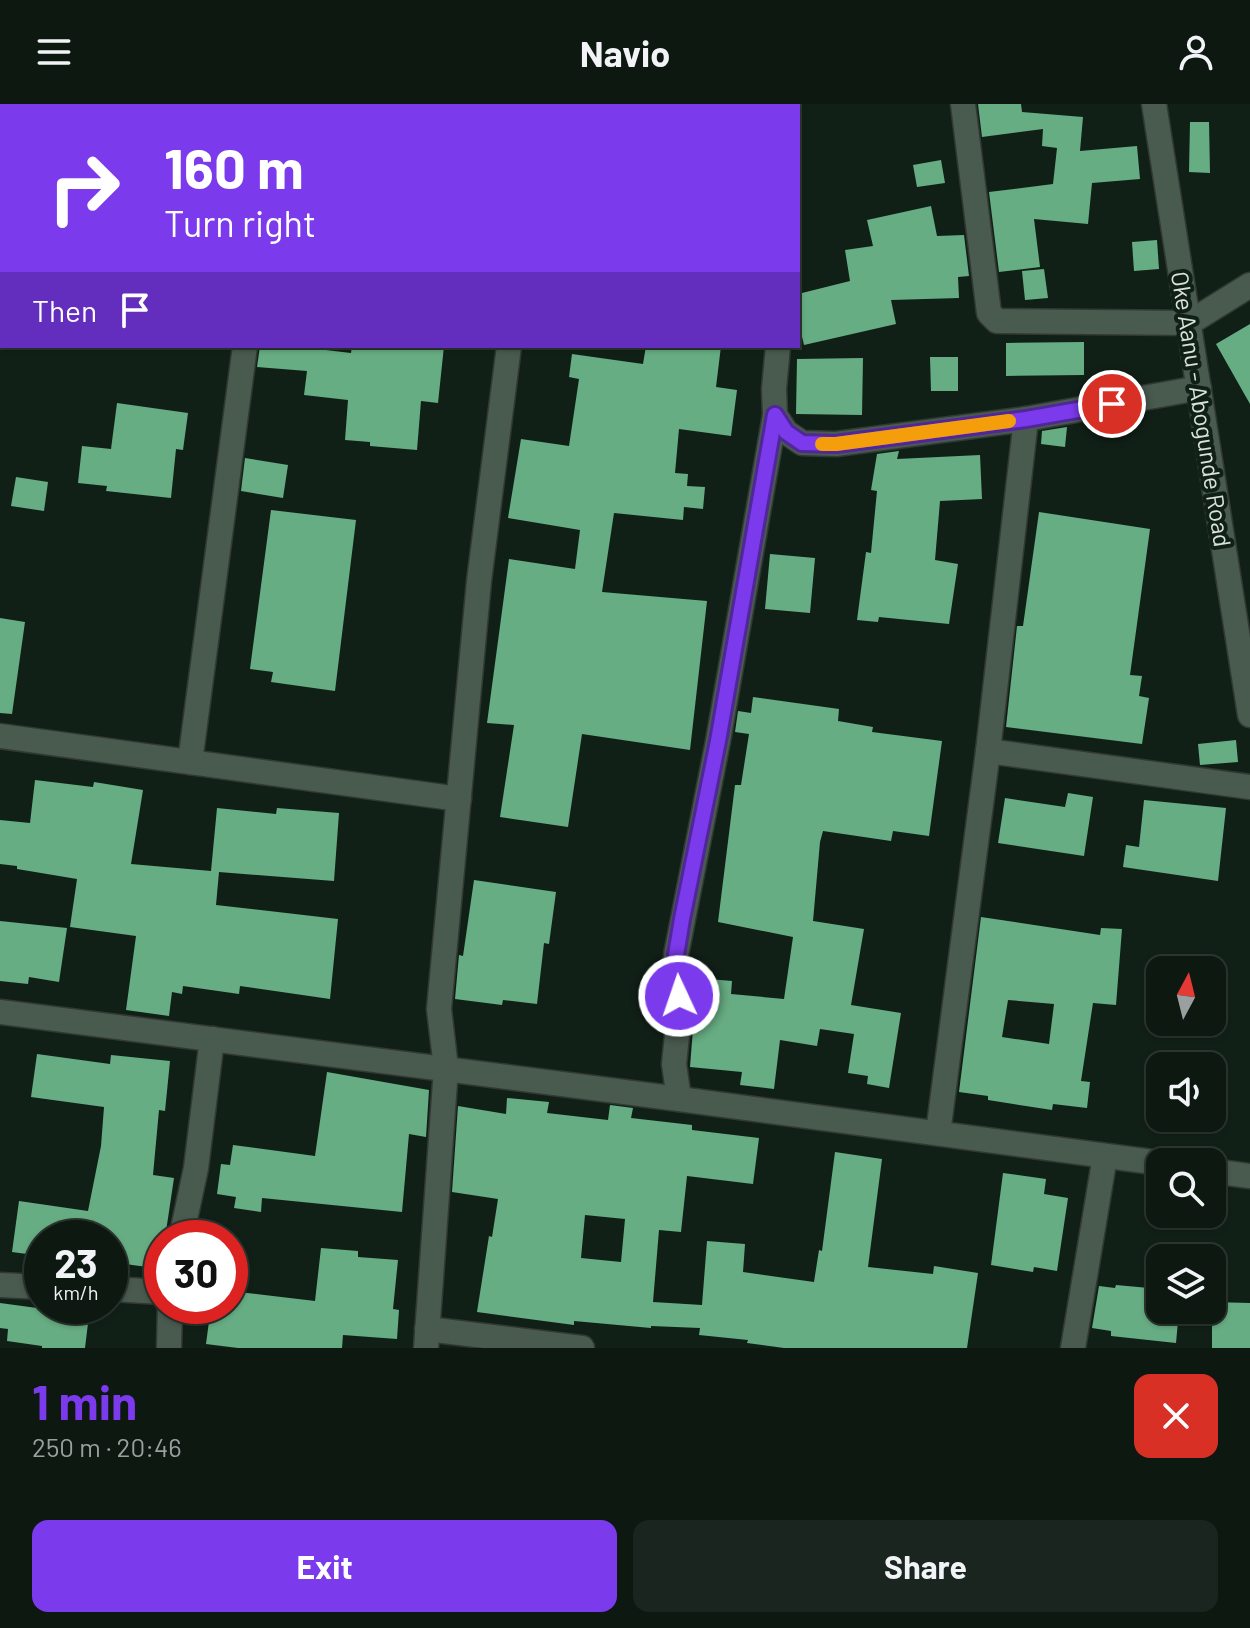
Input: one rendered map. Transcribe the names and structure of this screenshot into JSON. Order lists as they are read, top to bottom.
{
  "streets": {
    "street": ["Oke Aanu - Abogunde Road"]
  },
  "north": "top",
  "page": {
    "header": "Navio",
    "turn": ["160 m", "Turn right"],
    "then": "Then",
    "speed": "23 km/h",
    "limit": "30",
    "heading": ["1 min", "250 m · 20:46"],
    "buttons": ["Exit", "Share"]
  }
}
